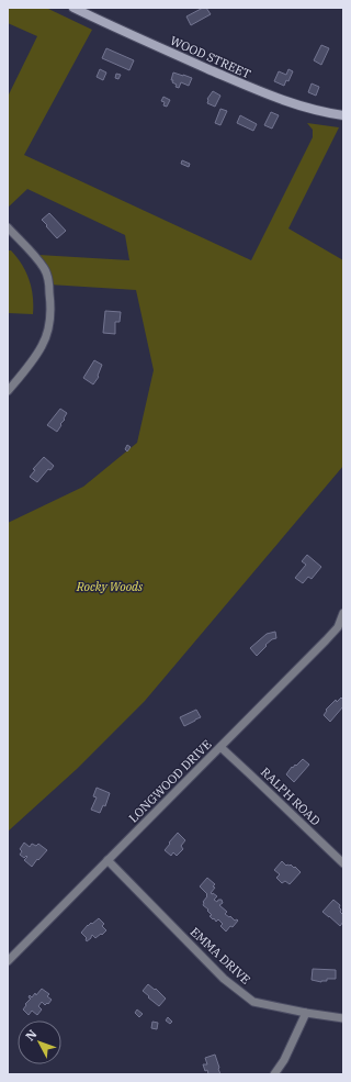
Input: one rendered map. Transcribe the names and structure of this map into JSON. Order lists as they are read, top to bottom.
{
  "streets": {
    "main road": ["WOOD STREET"],
    "street": ["LONGWOOD DRIVE", "RALPH ROAD", "EMMA DRIVE"]
  },
  "crossings": [
    ["LONGWOOD DRIVE", "RALPH ROAD"],
    ["LONGWOOD DRIVE", "EMMA DRIVE"]
  ],
  "parks": ["Rocky Woods"],
  "north": "top left"
}
